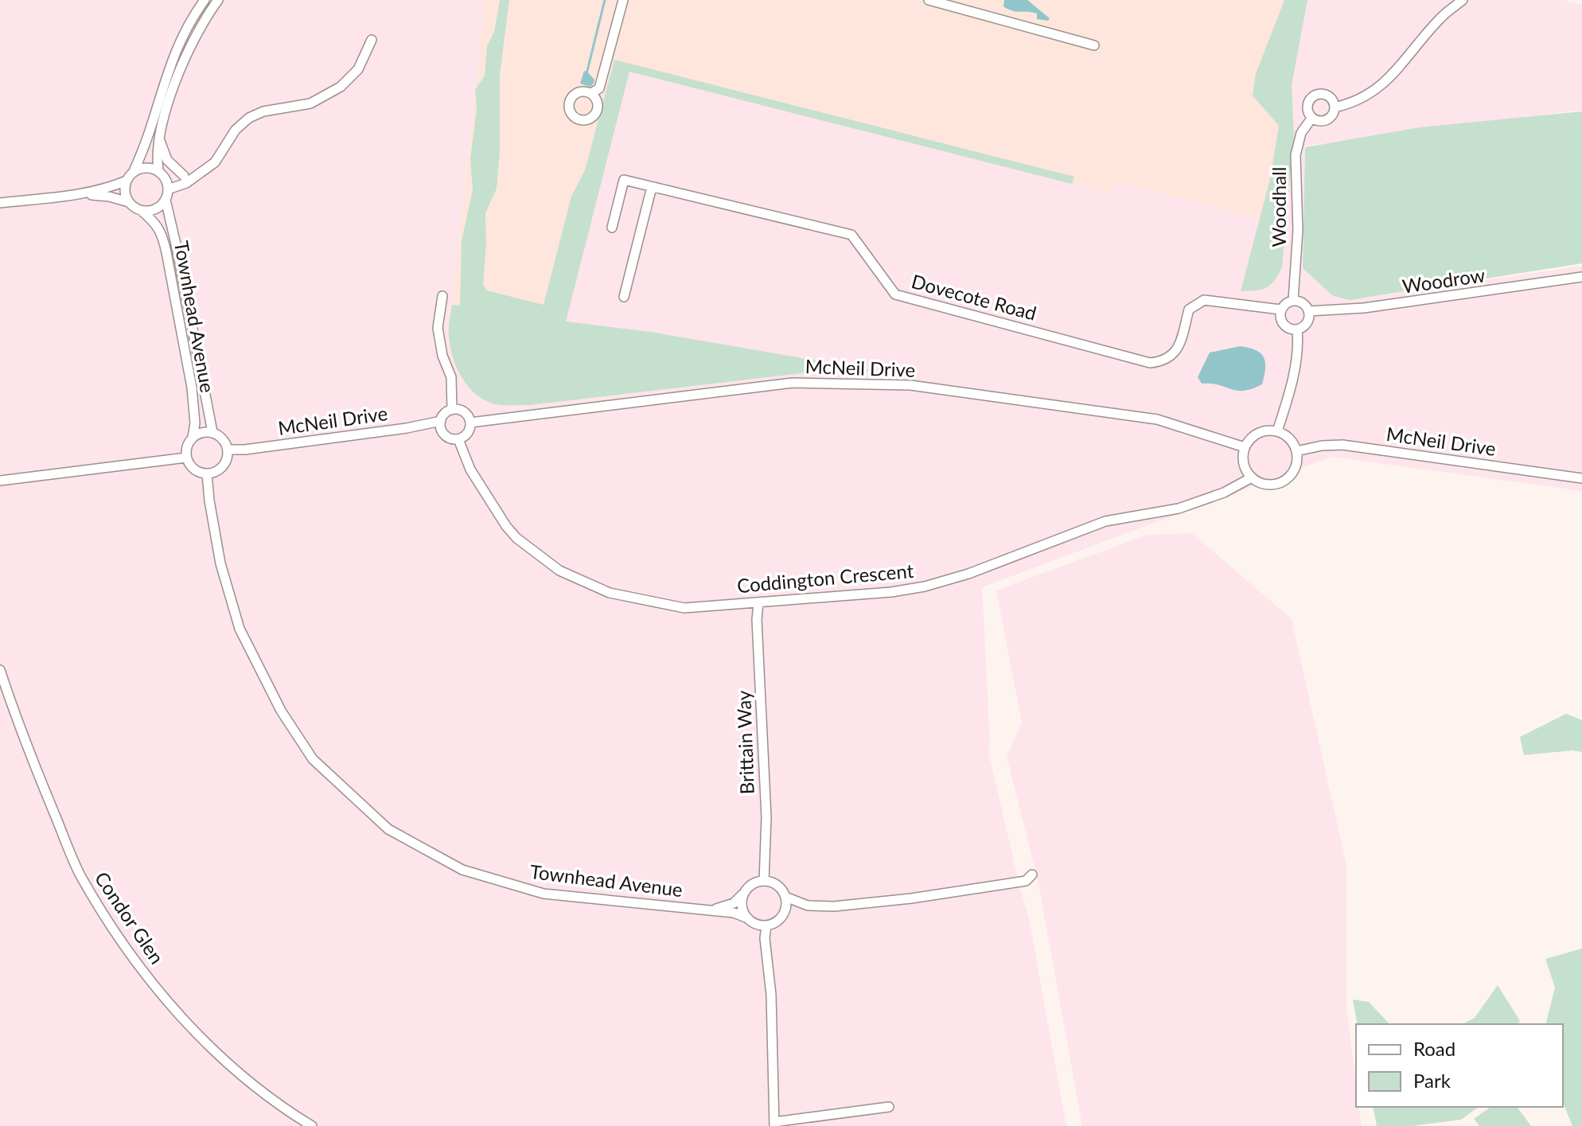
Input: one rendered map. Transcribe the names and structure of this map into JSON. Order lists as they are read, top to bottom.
{
  "streets": {
    "street": [
      "Woodhall",
      "Woodrow",
      "Dovecote Road",
      "Townhead Avenue",
      "McNeil Drive",
      "Coddington Crescent",
      "Brittain Way",
      "Condor Glen"
    ]
  },
  "crossings": [
    ["Woodhall", "Woodrow"],
    ["Woodhall", "Dovecote Road"],
    ["Woodrow", "Dovecote Road"],
    ["Townhead Avenue", "McNeil Drive"],
    ["Townhead Avenue", "Brittain Way"],
    ["McNeil Drive", "Coddington Crescent"],
    ["Coddington Crescent", "Brittain Way"]
  ],
  "legend": ["Road", "Park"]
}
